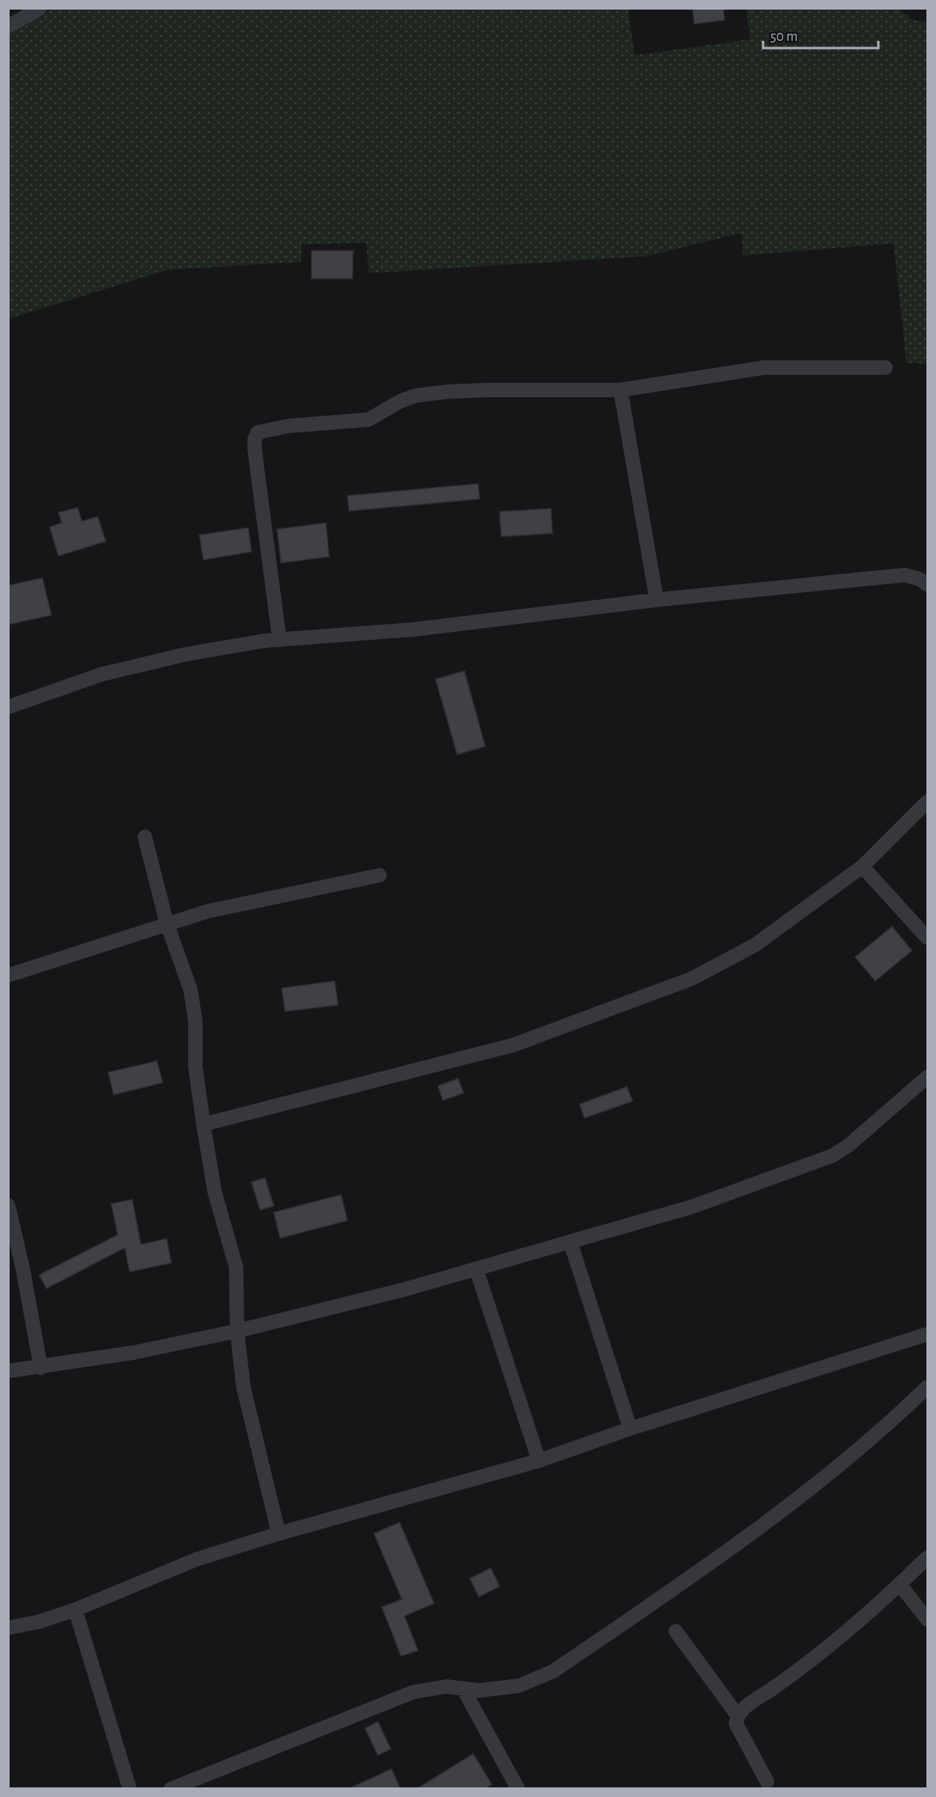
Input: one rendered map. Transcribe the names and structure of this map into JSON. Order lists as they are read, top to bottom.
{
  "scale_bar": "50 m"
}
